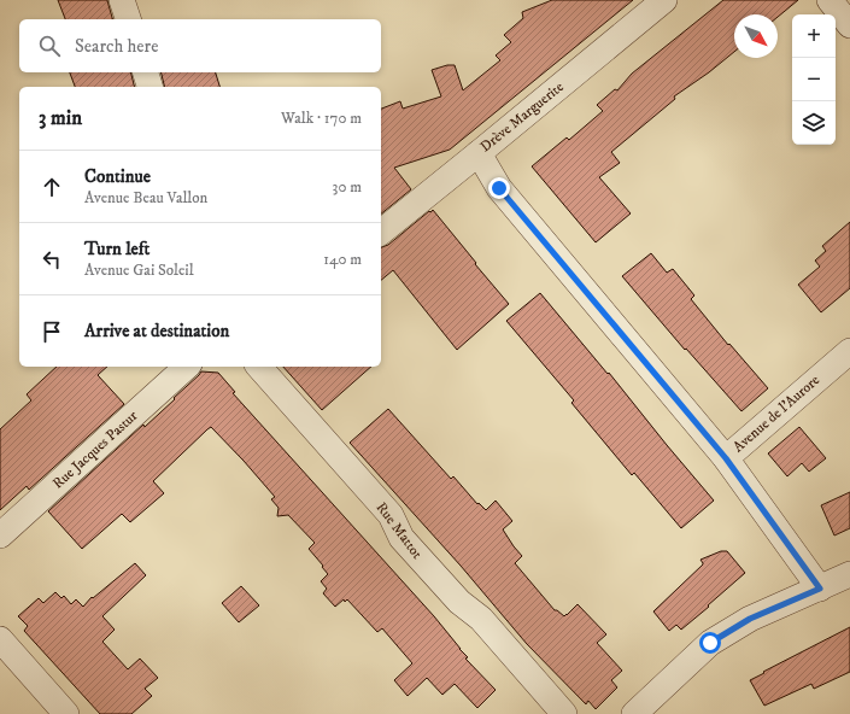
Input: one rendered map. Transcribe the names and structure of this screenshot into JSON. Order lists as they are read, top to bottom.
{
  "streets": {
    "street": [
      "Drève Marguerite",
      "Avenue de l'Aurore",
      "Rue Jacques Pastur",
      "Rue Mattot"
    ]
  },
  "north": "bottom right",
  "page": {
    "map_buttons": ["+", "−"],
    "search": "Search here",
    "heading": ["3 min", "Walk · 170 m"],
    "list": [
      ["Continue", "Avenue Beau Vallon", "30 m"],
      ["Turn left", "Avenue Gai Soleil", "140 m"],
      "Arrive at destination"
    ]
  }
}
